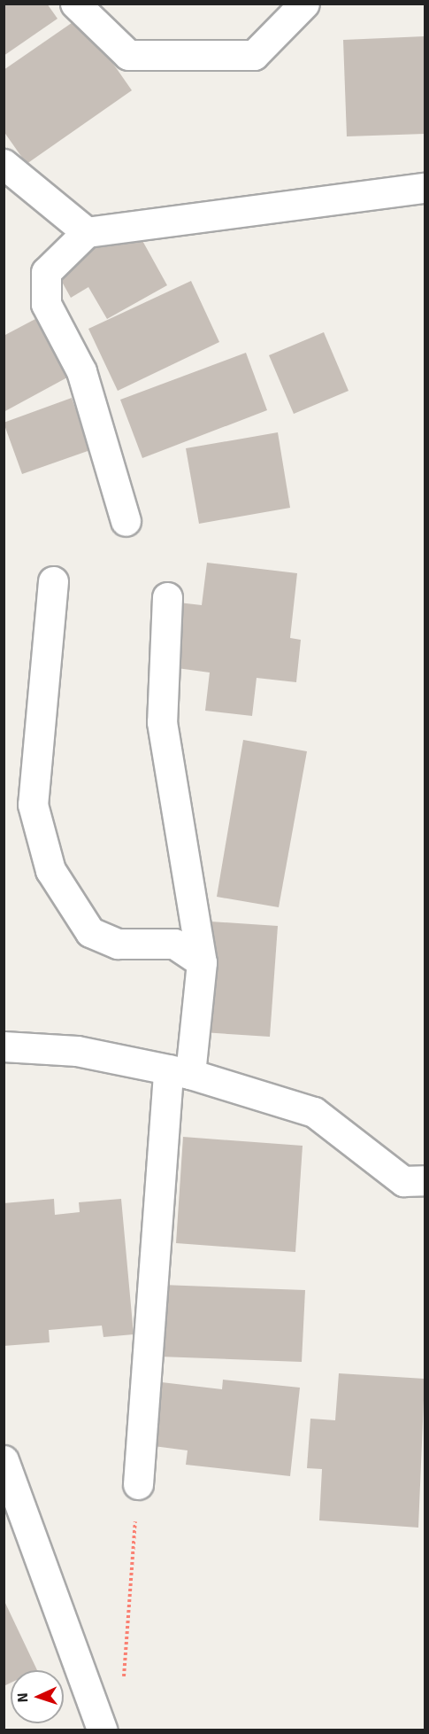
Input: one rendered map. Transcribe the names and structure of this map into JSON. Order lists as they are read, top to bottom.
{
  "north": "left"
}
